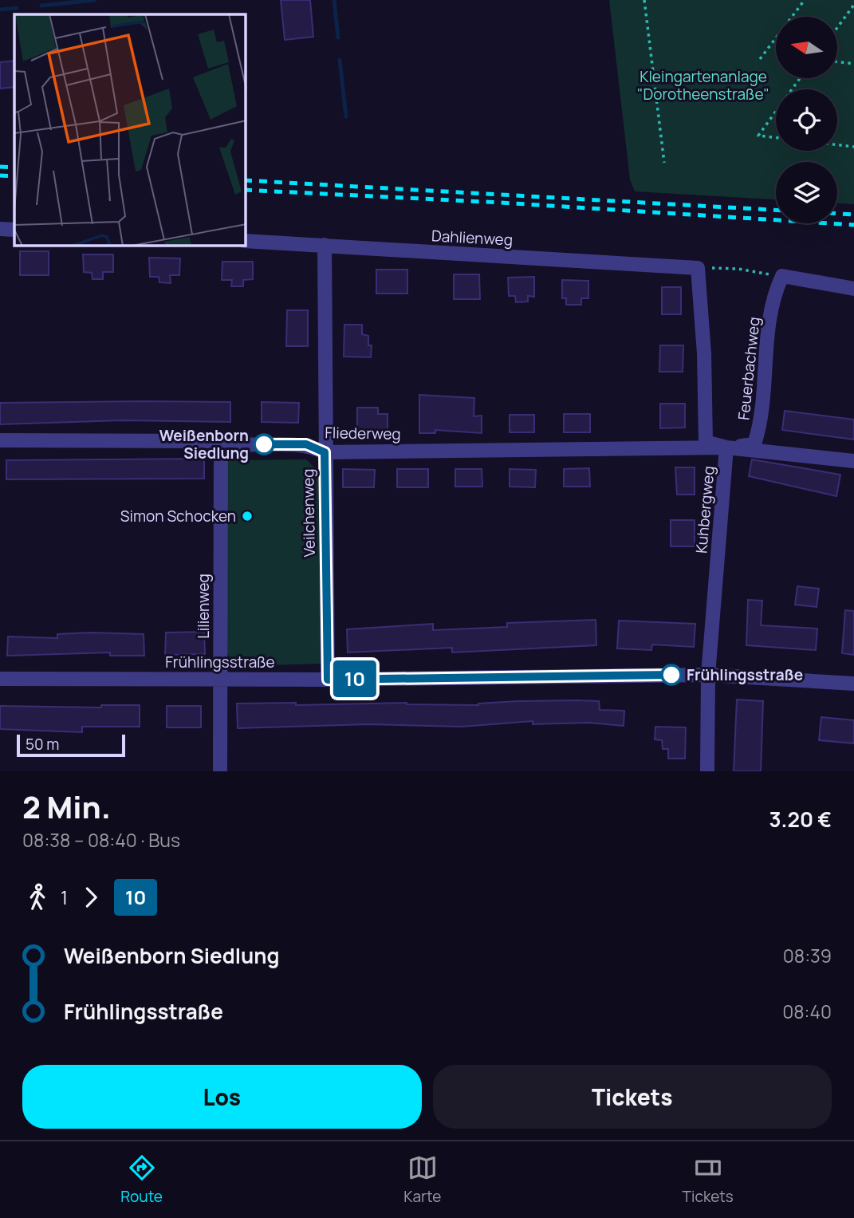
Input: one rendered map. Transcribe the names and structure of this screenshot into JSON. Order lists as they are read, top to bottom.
{
  "streets": {
    "street": [
      "Dahlienweg",
      "Feuerbachweg",
      "Fliederweg",
      "Kuhbergweg",
      "Veilchenweg",
      "Lilienweg",
      "Frühlingsstraße"
    ]
  },
  "crossings": [
    ["Dahlienweg", "Kuhbergweg"],
    ["Dahlienweg", "Veilchenweg"],
    ["Feuerbachweg", "Fliederweg"],
    ["Feuerbachweg", "Kuhbergweg"],
    ["Fliederweg", "Kuhbergweg"],
    ["Fliederweg", "Veilchenweg"],
    ["Fliederweg", "Lilienweg"],
    ["Kuhbergweg", "Frühlingsstraße"],
    ["Veilchenweg", "Frühlingsstraße"],
    ["Lilienweg", "Frühlingsstraße"]
  ],
  "parks": ["Kleingartenanlage \"Dorotheenstraße\""],
  "places": ["Weißenborn Siedlung", "Simon Schocken", "Frühlingsstraße"],
  "lines": ["bus line 10"],
  "scale_bar": "50 m",
  "north": "left",
  "page": {
    "on_map": "10",
    "scale": "50 m",
    "heading": ["2 Min.", "08:38 – 08:40 · Bus", "3.20 €"],
    "legs": ["1", "10"],
    "list": [
      {
        "name": "Weißenborn Siedlung",
        "value": "08:39"
      },
      {
        "name": "Frühlingsstraße",
        "value": "08:40"
      }
    ],
    "buttons": ["Los", "Tickets"],
    "tabs": ["Route", "Karte", "Tickets"]
  }
}
